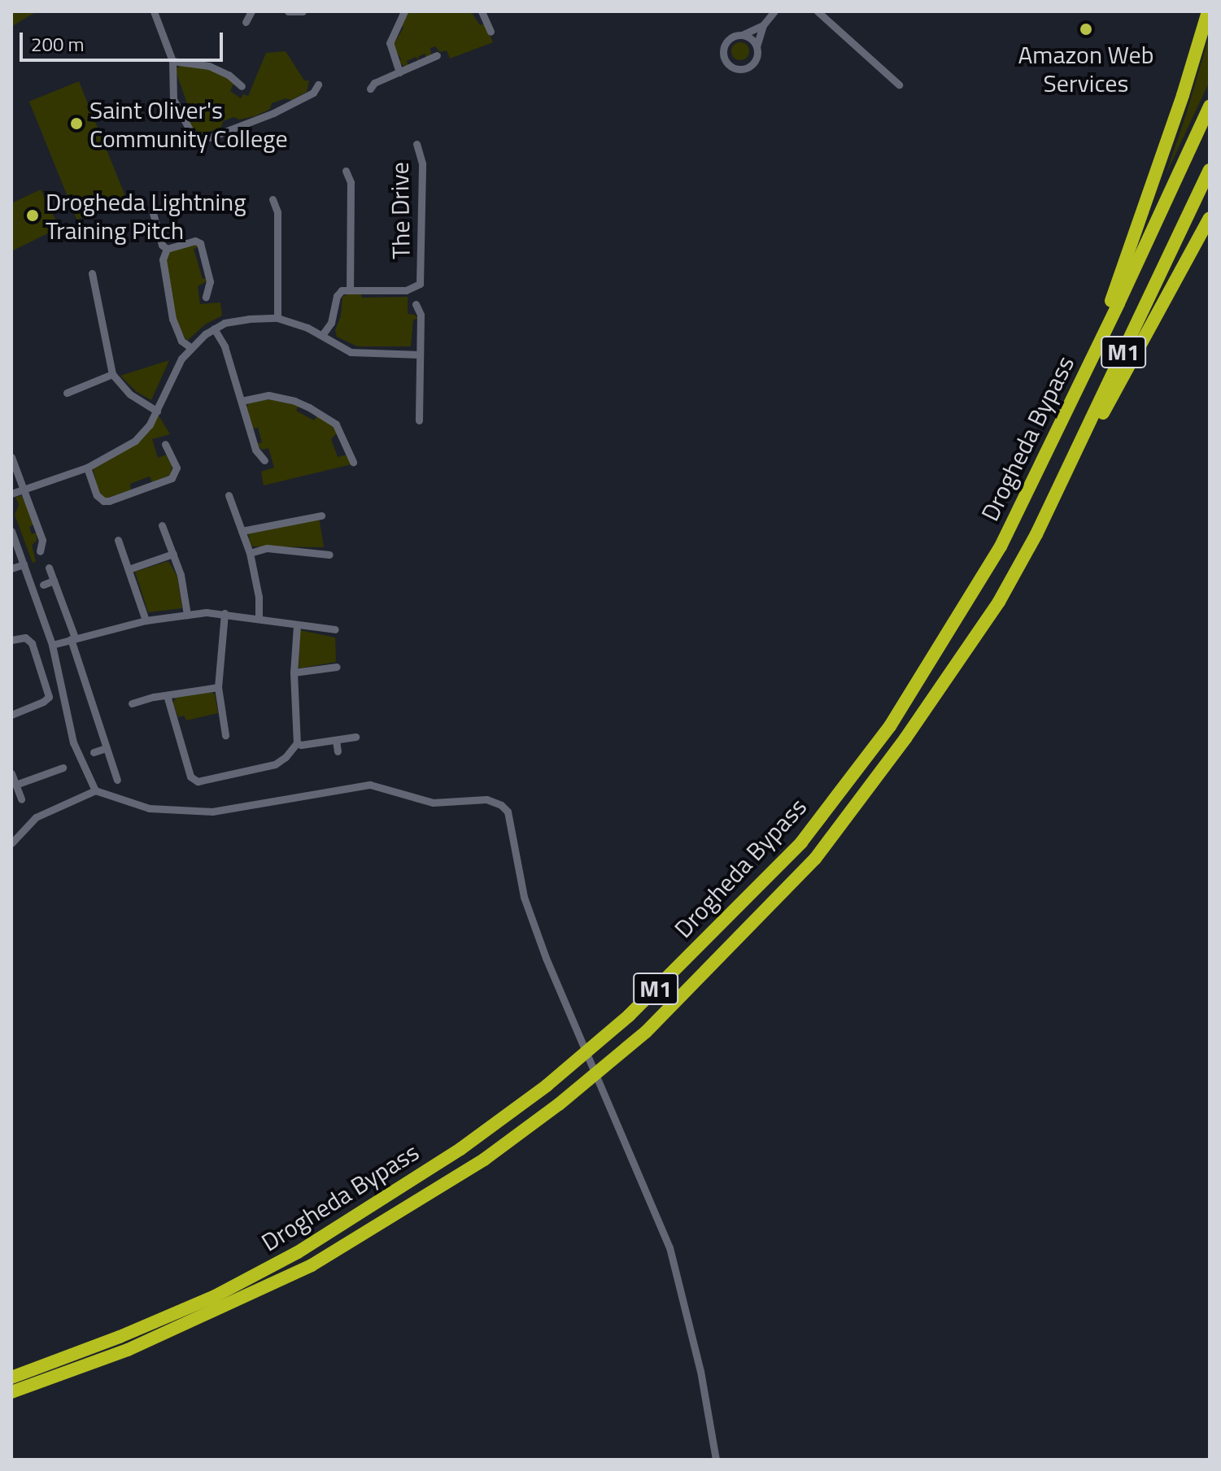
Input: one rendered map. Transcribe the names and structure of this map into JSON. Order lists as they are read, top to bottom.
{
  "streets": {
    "highway": ["M1", "Drogheda Bypass"],
    "street": ["The Drive"]
  },
  "places": ["Amazon Web Services", "Saint Oliver's Community College", "Drogheda Lightning Training Pitch"],
  "scale_bar": "200 m"
}
